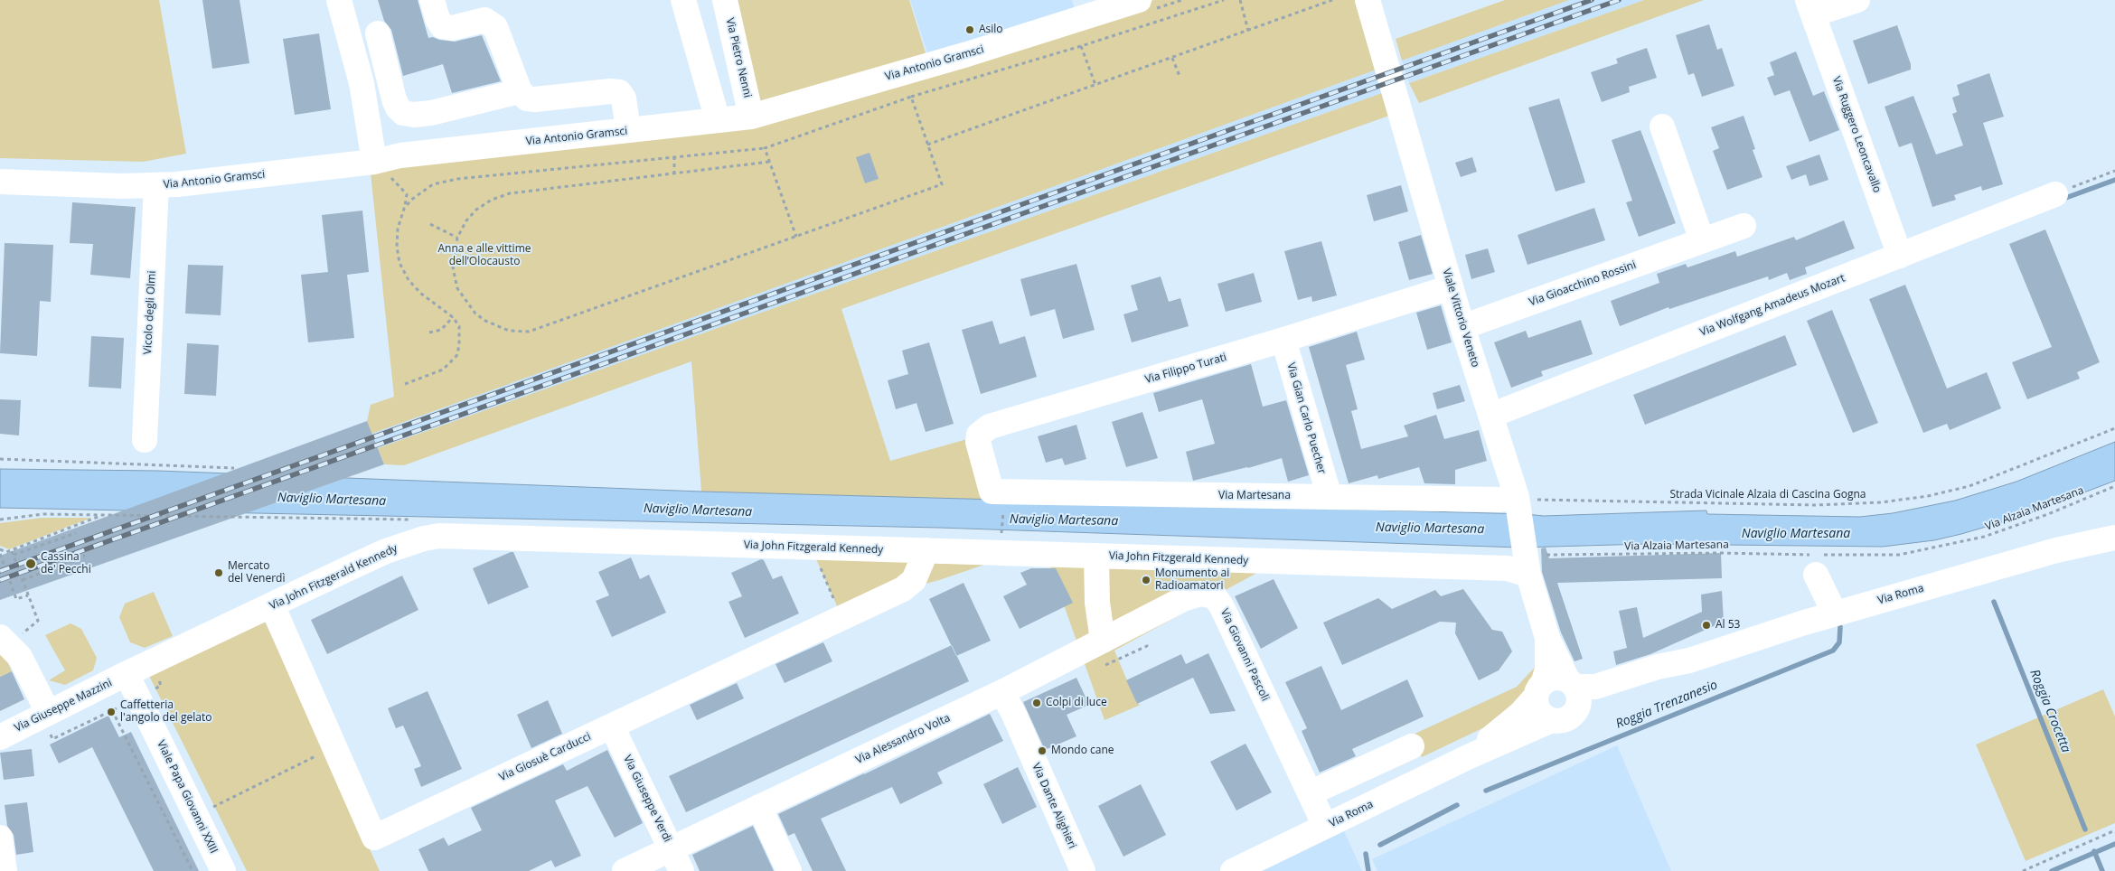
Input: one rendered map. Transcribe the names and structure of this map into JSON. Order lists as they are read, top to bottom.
{
  "streets": {
    "street": [
      "Via Pietro Nenni",
      "Via Antonio Gramsci",
      "Via Ruggero Leoncavallo",
      "Via Gioacchino Rossini",
      "Via Wolfgang Amadeus Mozart",
      "Vicolo degli Olmi",
      "Viale Vittorio Veneto",
      "Via Filippo Turati",
      "Via Gian Carlo Puecher",
      "Via Martesana",
      "Via John Fitzgerald Kennedy",
      "Via Roma",
      "Via Giovanni Pascoli",
      "Via Giuseppe Mazzini",
      "Via Alessandro Volta",
      "Via Giosuè Carducci",
      "Viale Papa Giovanni XXIII",
      "Via Giuseppe Verdi",
      "Via Dante Alighieri"
    ],
    "path": ["Strada Vicinale Alzaia di Cascina Gogna", "Via Alzaia Martesana"]
  },
  "crossings": [
    ["Via Pietro Nenni", "Via Antonio Gramsci"],
    ["Via Antonio Gramsci", "Vicolo degli Olmi"],
    ["Via Ruggero Leoncavallo", "Via Wolfgang Amadeus Mozart"],
    ["Via Gioacchino Rossini", "Viale Vittorio Veneto"],
    ["Via Wolfgang Amadeus Mozart", "Viale Vittorio Veneto"],
    ["Viale Vittorio Veneto", "Via Filippo Turati"],
    ["Viale Vittorio Veneto", "Strada Vicinale Alzaia di Cascina Gogna"],
    ["Viale Vittorio Veneto", "Via Martesana"],
    ["Viale Vittorio Veneto", "Via Alzaia Martesana"],
    ["Viale Vittorio Veneto", "Via John Fitzgerald Kennedy"],
    ["Viale Vittorio Veneto", "Via Roma"],
    ["Via Filippo Turati", "Via Gian Carlo Puecher"],
    ["Via Filippo Turati", "Via Martesana"],
    ["Via Gian Carlo Puecher", "Via Martesana"],
    ["Strada Vicinale Alzaia di Cascina Gogna", "Via Martesana"],
    ["Via Alzaia Martesana", "Via John Fitzgerald Kennedy"],
    ["Via John Fitzgerald Kennedy", "Via Giuseppe Mazzini"],
    ["Via John Fitzgerald Kennedy", "Via Giosuè Carducci"],
    ["Via John Fitzgerald Kennedy", "Viale Papa Giovanni XXIII"],
    ["Via Roma", "Via Giovanni Pascoli"],
    ["Via Giovanni Pascoli", "Via Alessandro Volta"],
    ["Via Giuseppe Mazzini", "Viale Papa Giovanni XXIII"],
    ["Via Alessandro Volta", "Via Giuseppe Verdi"],
    ["Via Alessandro Volta", "Via Dante Alighieri"],
    ["Via Giosuè Carducci", "Via Giuseppe Verdi"]
  ],
  "water": ["Naviglio Martesana", "Roggia Trenzanesio", "Roggia Crocetta"],
  "parks": ["Anna e alle vittime dell’Olocausto"],
  "places": [
    "Asilo",
    "Cassina de' Pecchi",
    "Mercato del Venerdì",
    "Monumento ai Radioamatori",
    "Al 53",
    "Colpi di luce",
    "Caffetteria l'angolo del gelato",
    "Mondo cane"
  ]
}
